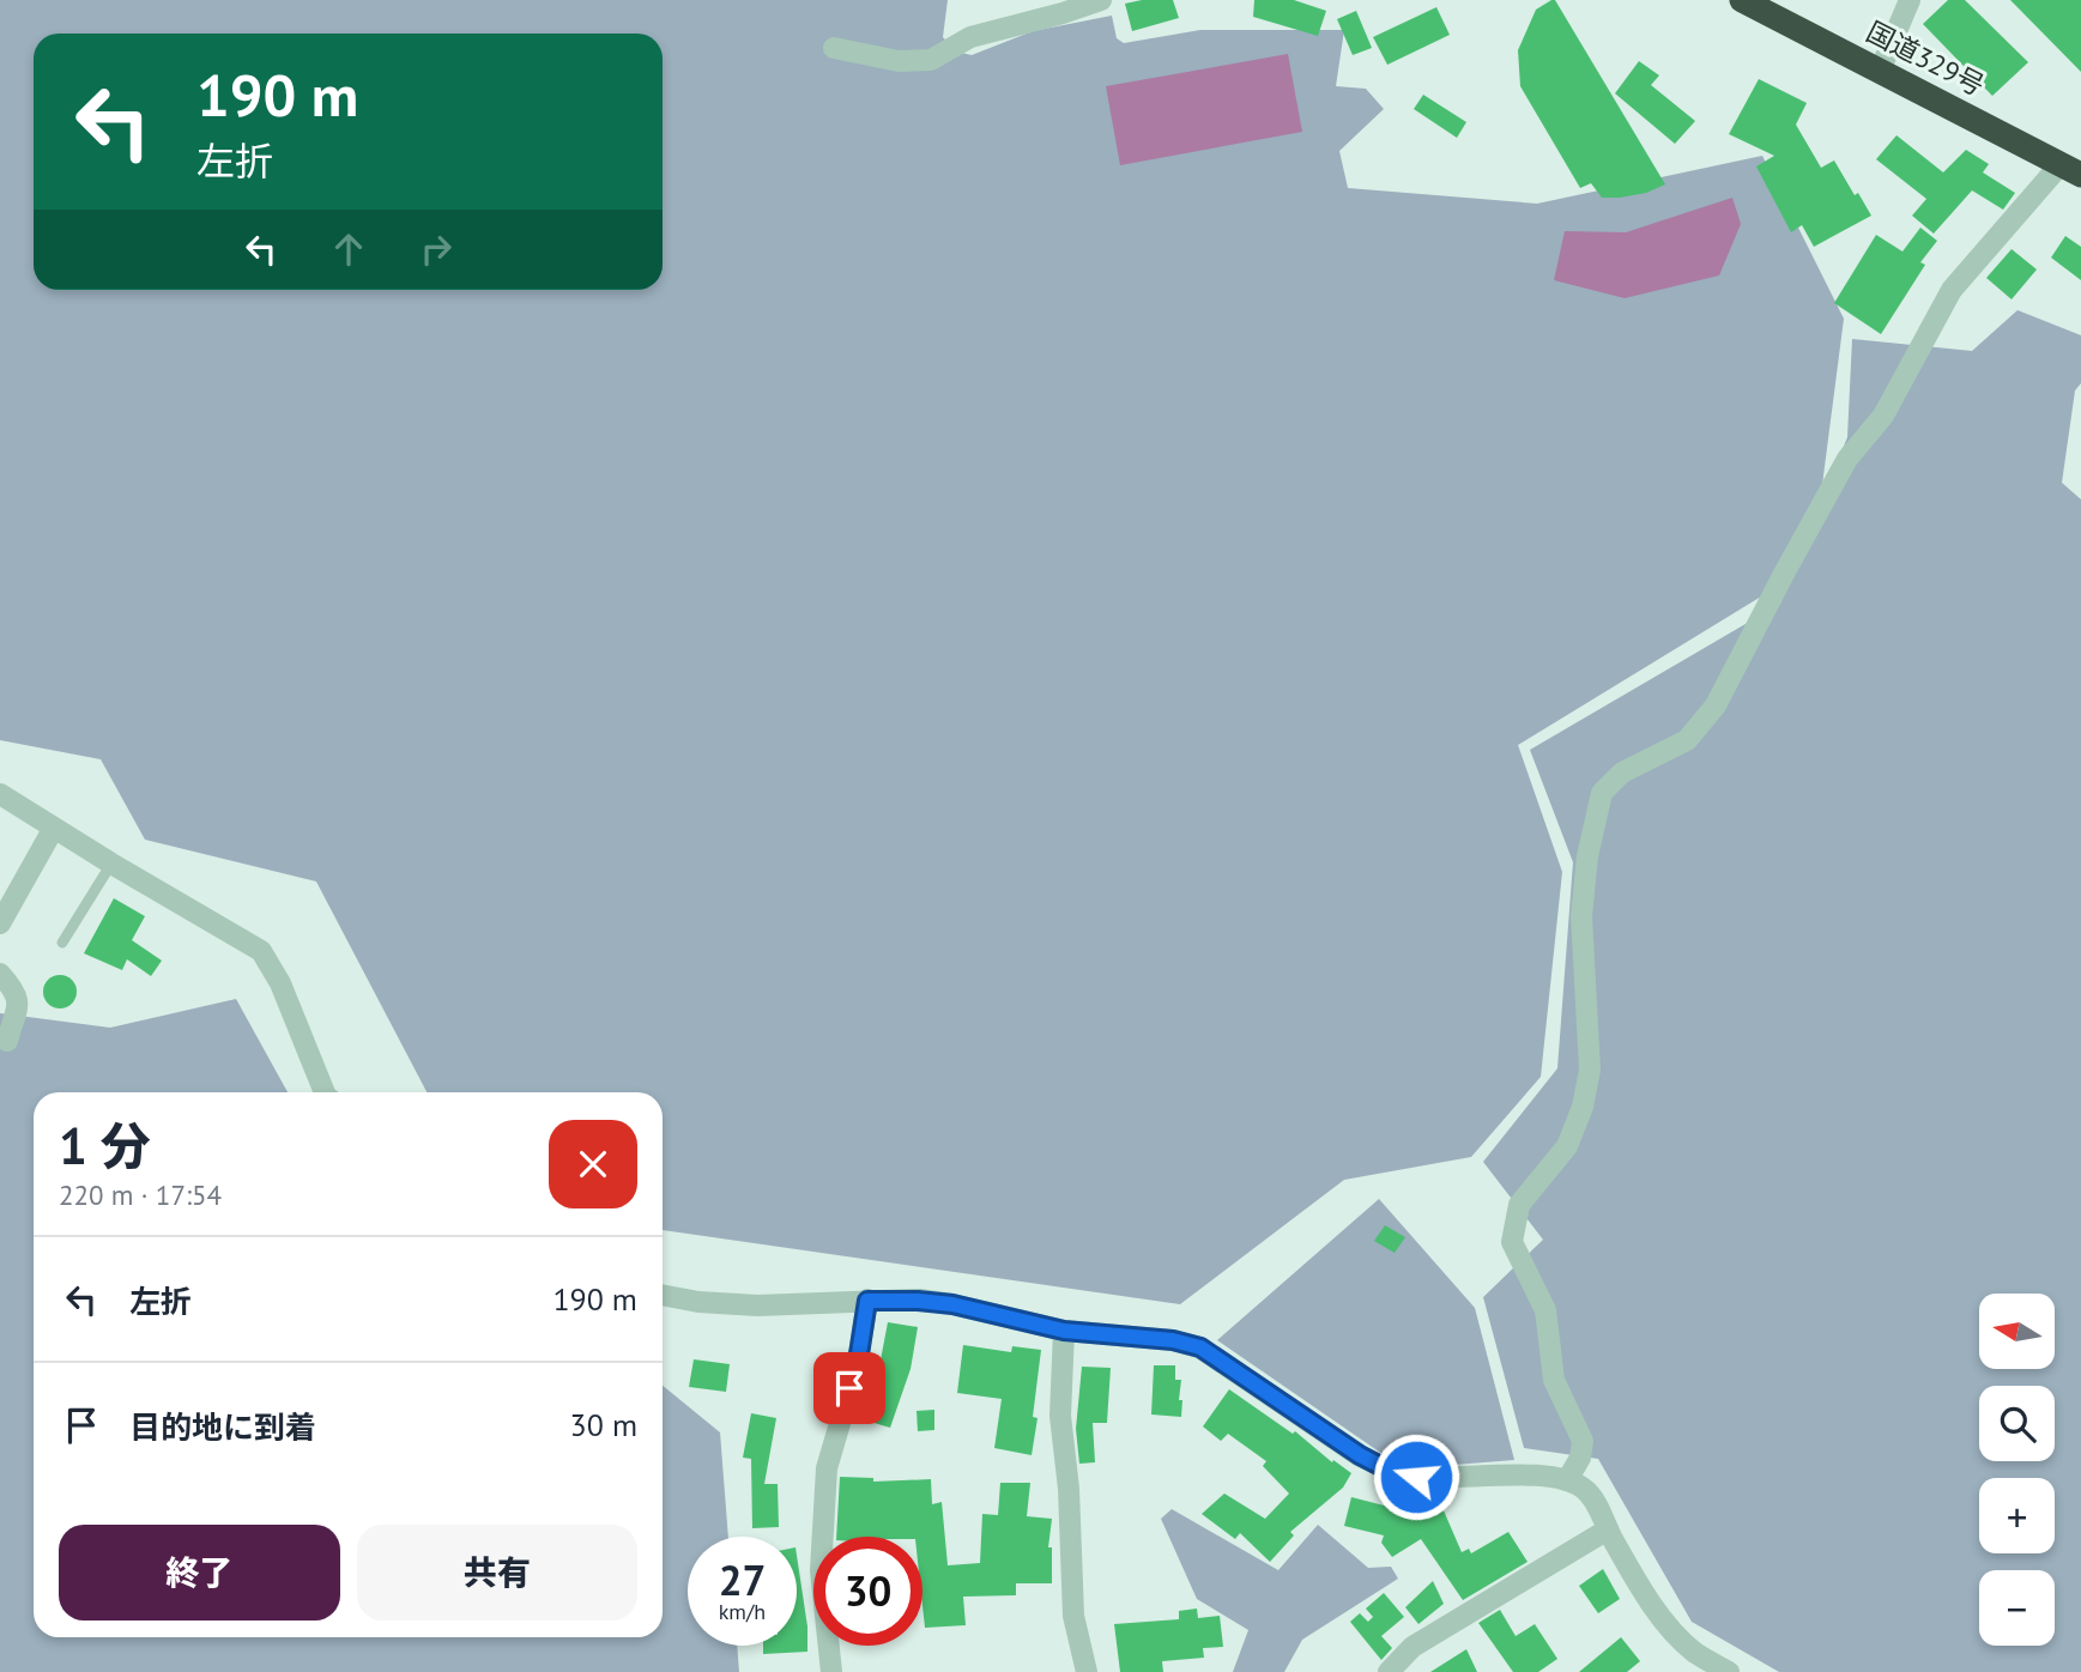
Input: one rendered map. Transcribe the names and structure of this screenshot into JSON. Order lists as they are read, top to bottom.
{
  "streets": {
    "highway": ["国道329号"]
  },
  "north": "left",
  "page": {
    "turn": ["190 m", "左折"],
    "heading": ["1 分", "220 m · 17:54"],
    "list": [
      {
        "name": "左折",
        "value": "190 m"
      },
      {
        "name": "目的地に到着",
        "value": "30 m"
      }
    ],
    "map_buttons": ["+", "−"],
    "buttons": ["終了", "共有"],
    "speed": "27 km/h",
    "limit": "30"
  }
}
